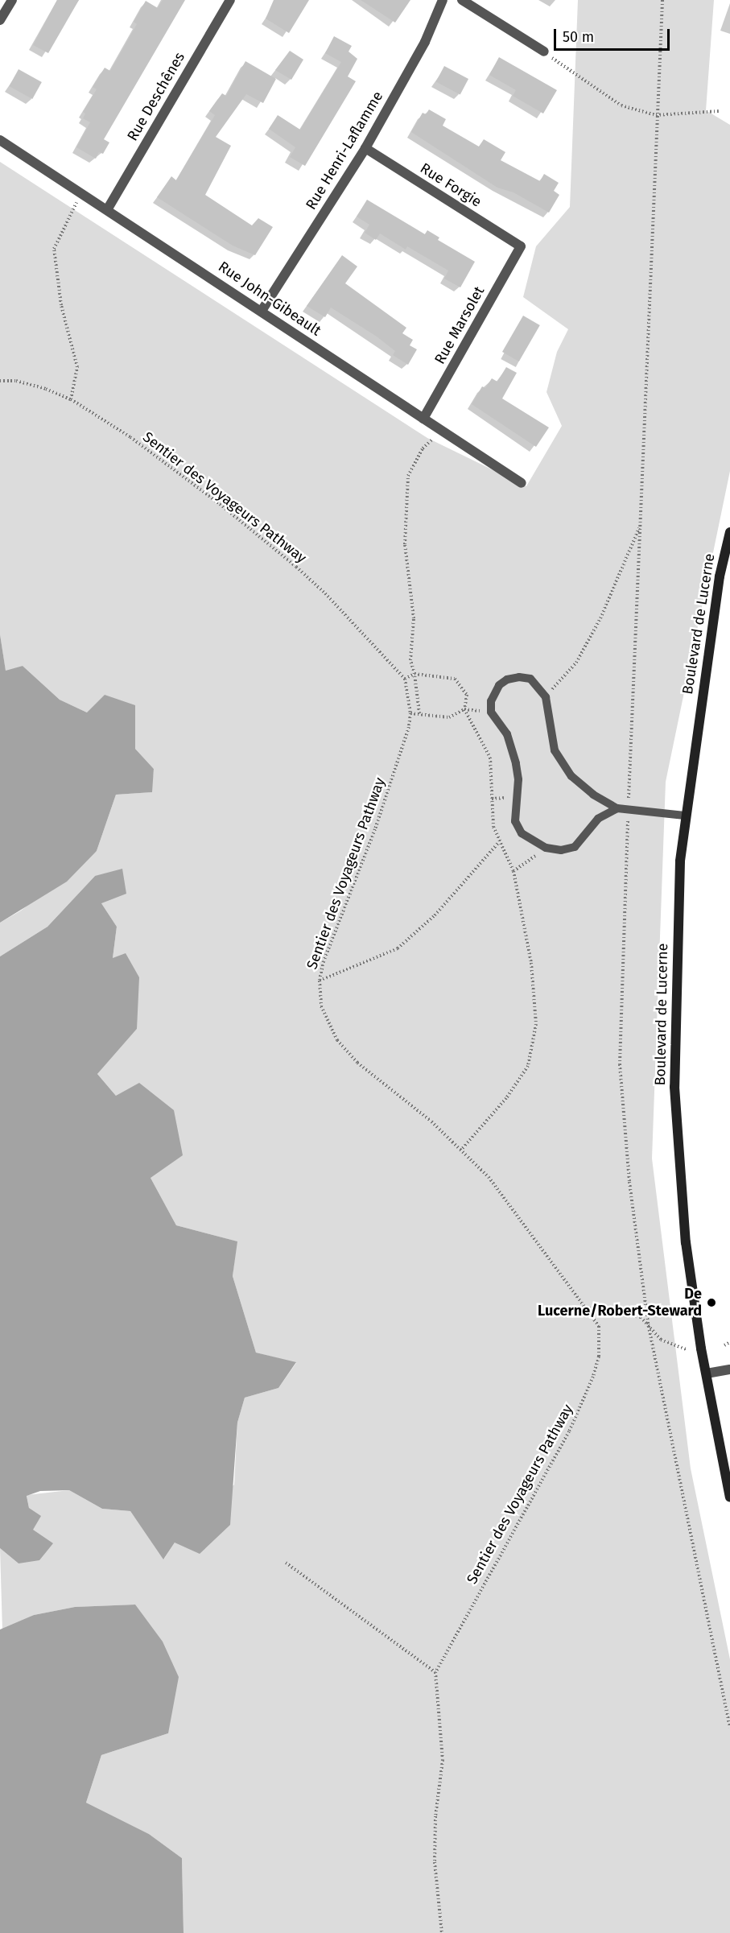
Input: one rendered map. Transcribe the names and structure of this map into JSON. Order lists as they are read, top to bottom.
{
  "streets": {
    "main road": ["Boulevard de Lucerne"],
    "street": [
      "Rue Deschênes",
      "Rue Henri-Laflamme",
      "Rue Forgie",
      "Rue John-Gibeault",
      "Rue Marsolet"
    ],
    "path": ["Sentier des Voyageurs Pathway"]
  },
  "crossings": [
    ["Rue Deschênes", "Rue John-Gibeault"],
    ["Rue Henri-Laflamme", "Rue Forgie"],
    ["Rue Henri-Laflamme", "Rue John-Gibeault"],
    ["Rue Forgie", "Rue Marsolet"],
    ["Rue John-Gibeault", "Rue Marsolet"]
  ],
  "places": ["De Lucerne/Robert-Steward"],
  "scale_bar": "50 m"
}
